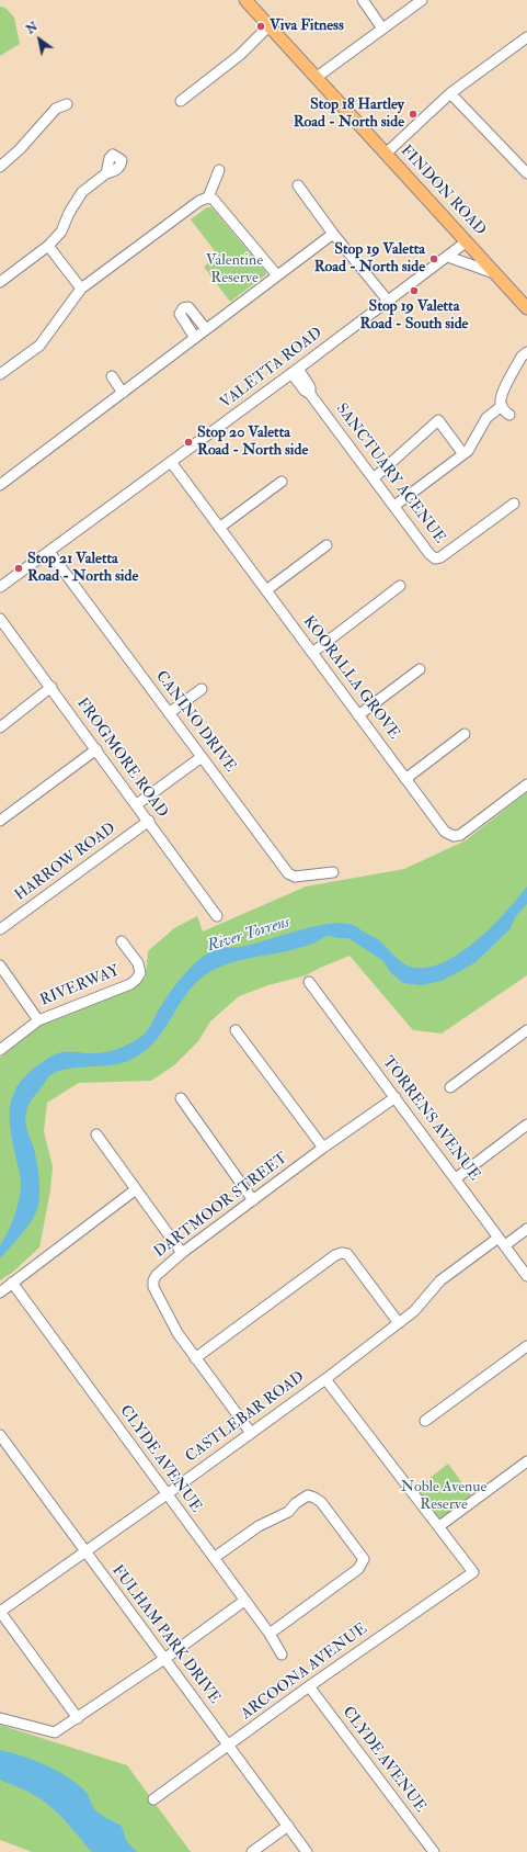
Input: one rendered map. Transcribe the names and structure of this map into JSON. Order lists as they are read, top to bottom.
{
  "streets": {
    "main road": ["FINDON ROAD"],
    "street": [
      "VALETTA ROAD",
      "SANCTUARY ACENUE",
      "KOORALLA GROVE",
      "CANINO DRIVE",
      "FROGMORE ROAD",
      "HARROW ROAD",
      "RIVERWAY",
      "TORRENS AVENUE",
      "DARTMOOR STREET",
      "CASTLEBAR ROAD",
      "CLYDE AVENUE",
      "FULHAM PARK DRIVE",
      "ARCOONA AVENUE"
    ]
  },
  "crossings": [
    ["FINDON ROAD", "VALETTA ROAD"],
    ["VALETTA ROAD", "SANCTUARY ACENUE"],
    ["VALETTA ROAD", "KOORALLA GROVE"],
    ["VALETTA ROAD", "CANINO DRIVE"],
    ["FROGMORE ROAD", "HARROW ROAD"],
    ["TORRENS AVENUE", "DARTMOOR STREET"],
    ["TORRENS AVENUE", "CASTLEBAR ROAD"],
    ["DARTMOOR STREET", "CASTLEBAR ROAD"],
    ["CASTLEBAR ROAD", "CLYDE AVENUE"],
    ["CASTLEBAR ROAD", "FULHAM PARK DRIVE"],
    ["CLYDE AVENUE", "ARCOONA AVENUE"],
    ["FULHAM PARK DRIVE", "ARCOONA AVENUE"]
  ],
  "water": ["River Torrens"],
  "parks": ["Valentine Reserve", "Noble Avenue Reserve"],
  "places": [
    "Viva Fitness",
    "Stop 18 Hartley Road - North side",
    "Stop 19 Valetta Road - North side",
    "Stop 19 Valetta Road - South side",
    "Stop 20 Valetta Road - North side",
    "Stop 21 Valetta Road - North side"
  ],
  "north": "top left"
}
